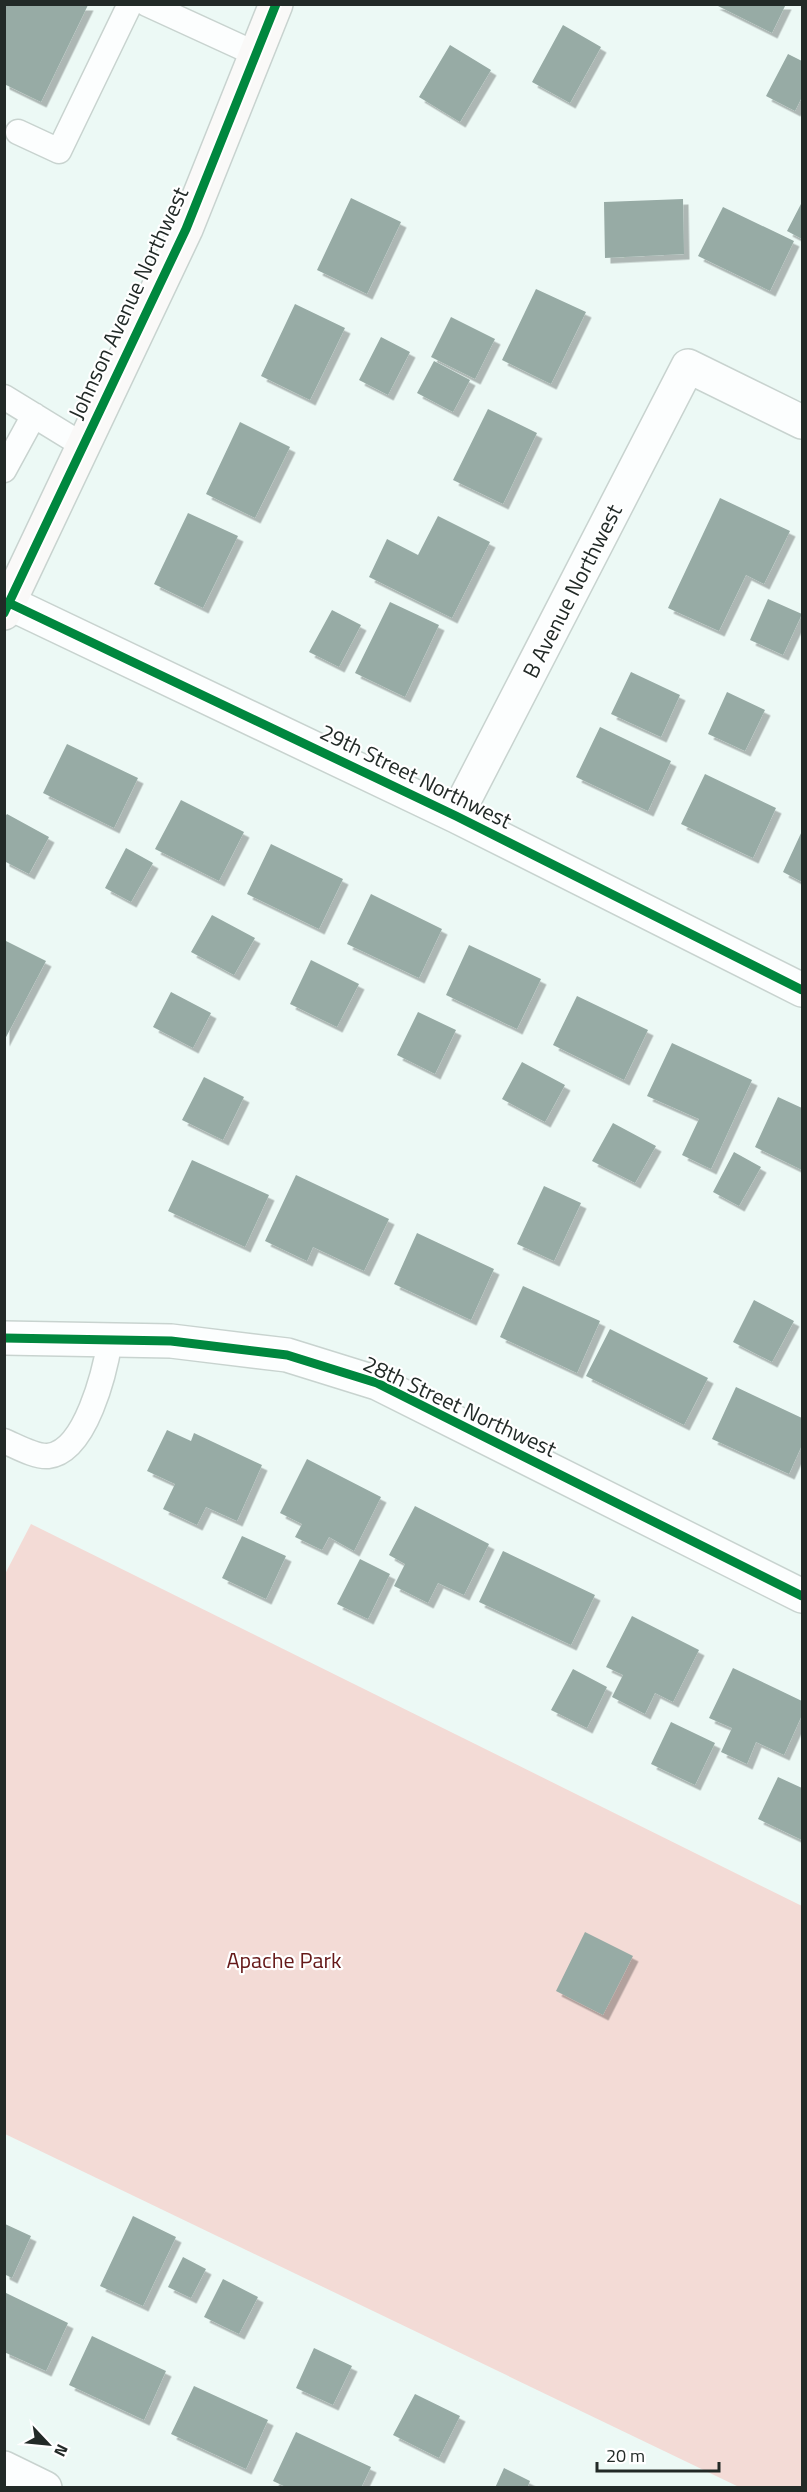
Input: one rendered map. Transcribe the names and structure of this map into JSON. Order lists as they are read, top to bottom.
{
  "streets": {
    "street": [
      "Johnson Avenue Northwest",
      "B Avenue Northwest",
      "29th Street Northwest",
      "28th Street Northwest"
    ]
  },
  "crossings": [
    ["Johnson Avenue Northwest", "29th Street Northwest"],
    ["B Avenue Northwest", "29th Street Northwest"]
  ],
  "parks": ["Apache Park"],
  "scale_bar": "20 m",
  "north": "bottom right"
}
